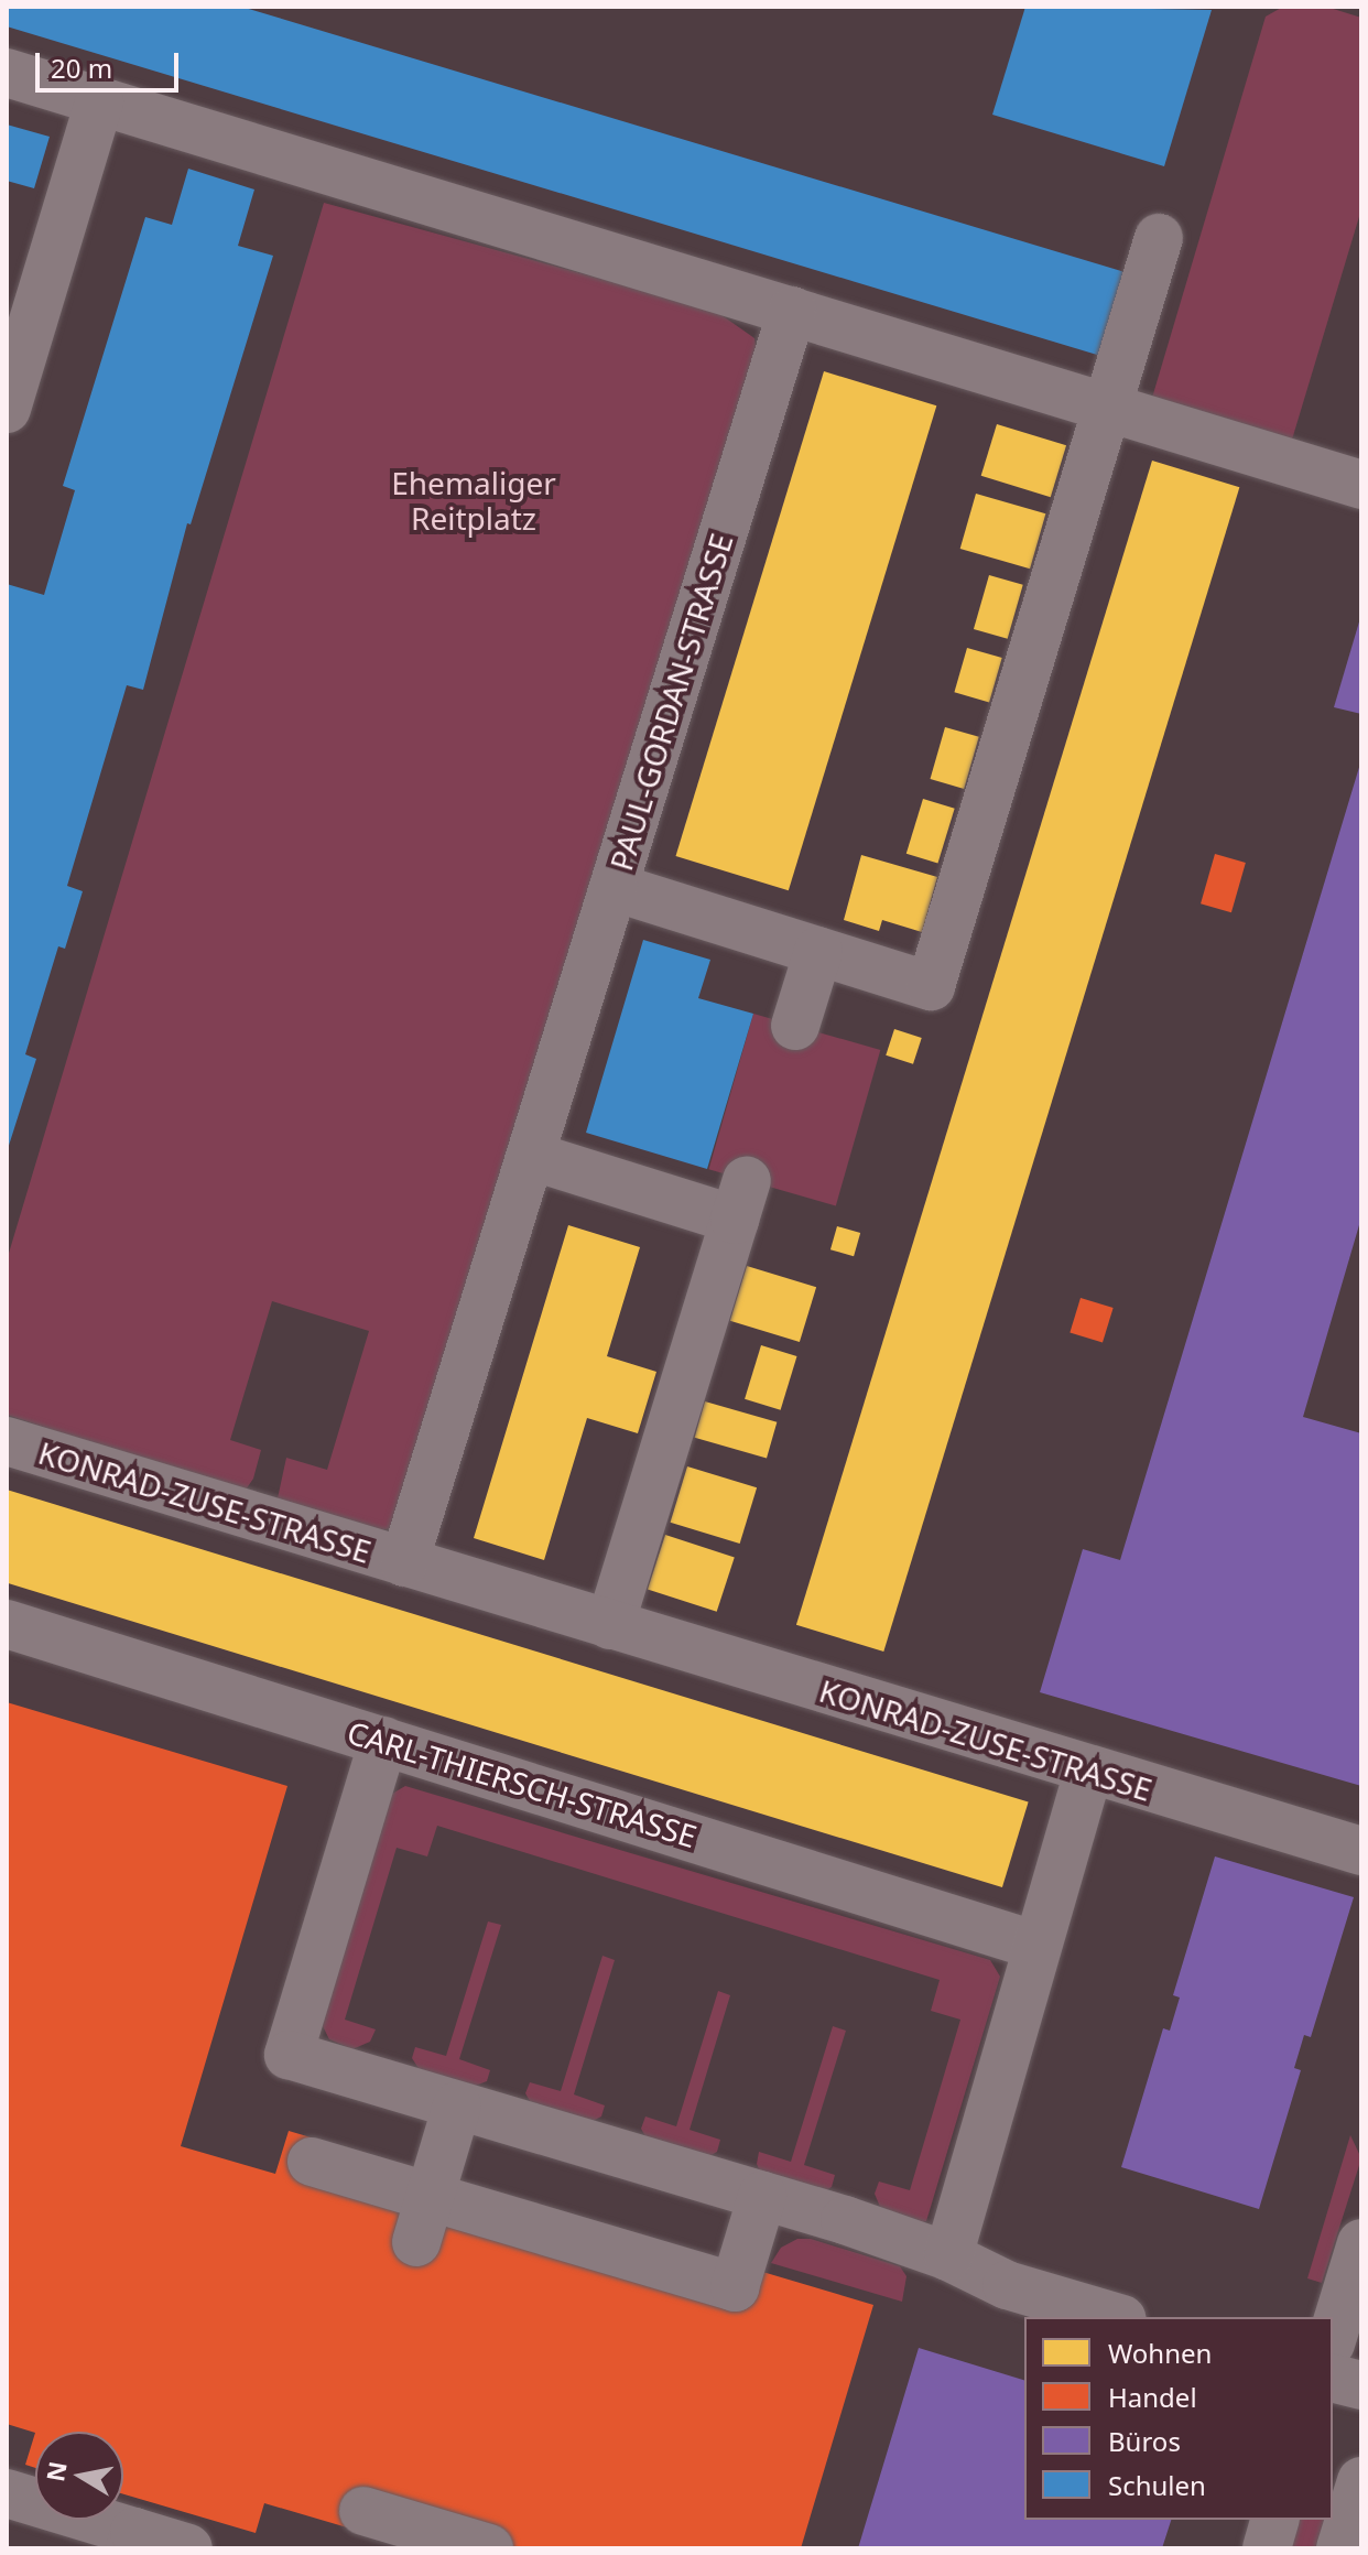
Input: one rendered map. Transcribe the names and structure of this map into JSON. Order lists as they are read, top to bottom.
{
  "streets": {
    "street": ["PAUL-GORDAN-STRASSE", "KONRAD-ZUSE-STRASSE", "CARL-THIERSCH-STRASSE"]
  },
  "crossings": [
    ["PAUL-GORDAN-STRASSE", "KONRAD-ZUSE-STRASSE"]
  ],
  "parks": ["Ehemaliger Reitplatz"],
  "legend": [
    "Wohnen",
    "Handel",
    "Büros",
    "Schulen"
  ],
  "scale_bar": "20 m",
  "north": "left"
}
